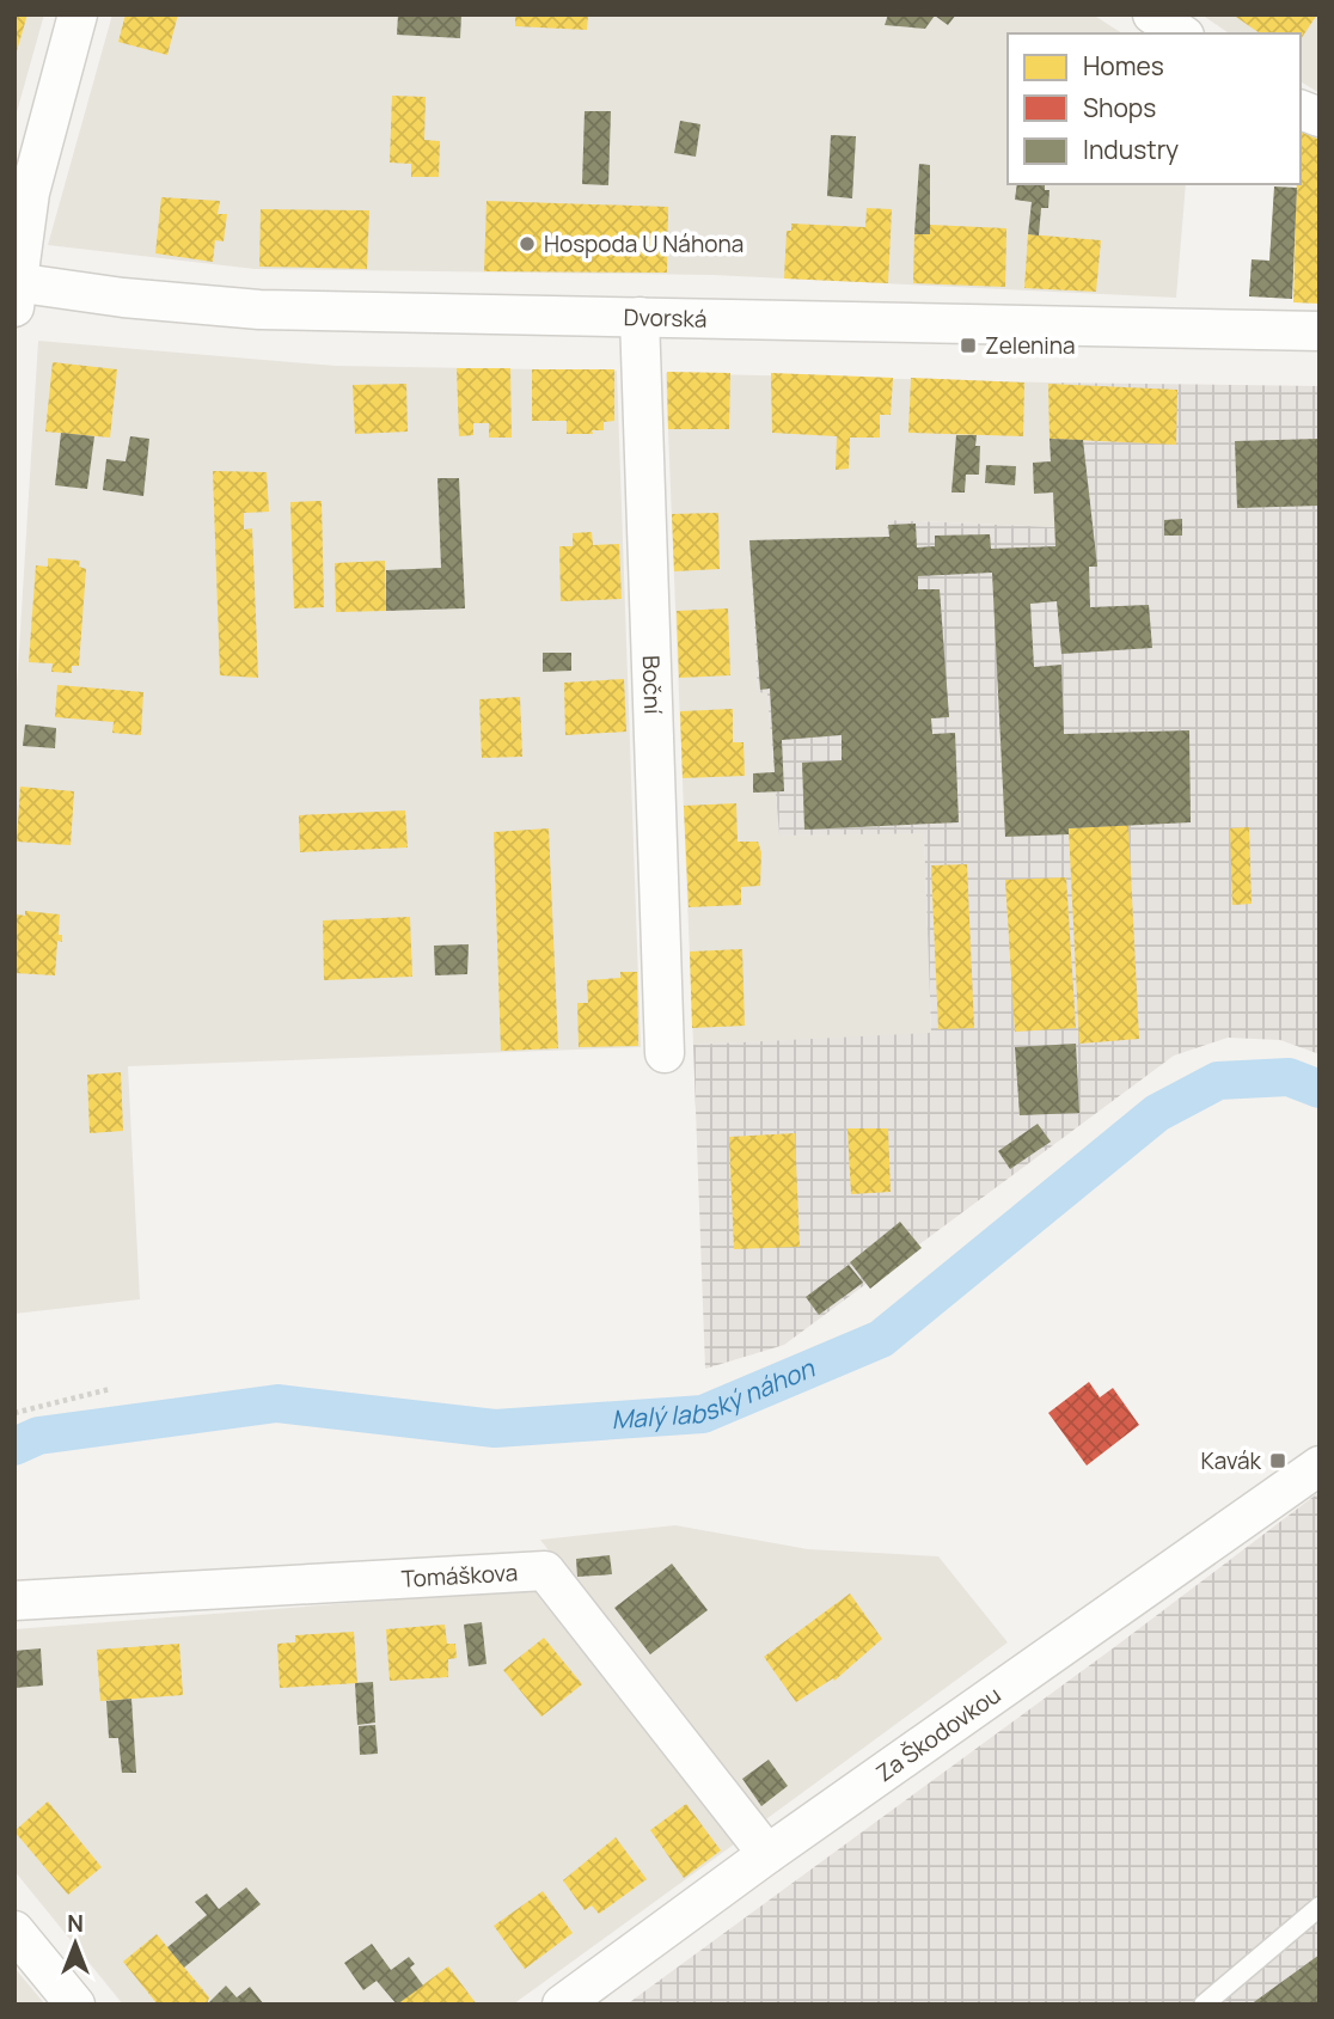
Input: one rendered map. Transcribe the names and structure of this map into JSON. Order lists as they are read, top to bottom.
{
  "streets": {
    "street": [
      "Dvorská",
      "Boční",
      "Tomáškova",
      "Za Škodovkou"
    ]
  },
  "crossings": [
    ["Dvorská", "Boční"],
    ["Tomáškova", "Za Škodovkou"]
  ],
  "water": ["Malý labský náhon"],
  "places": {
    "other": ["Hospoda U Náhona"],
    "transit": ["Zelenina", "Kavák"]
  },
  "legend": ["Homes", "Shops", "Industry"],
  "north": "top"
}
